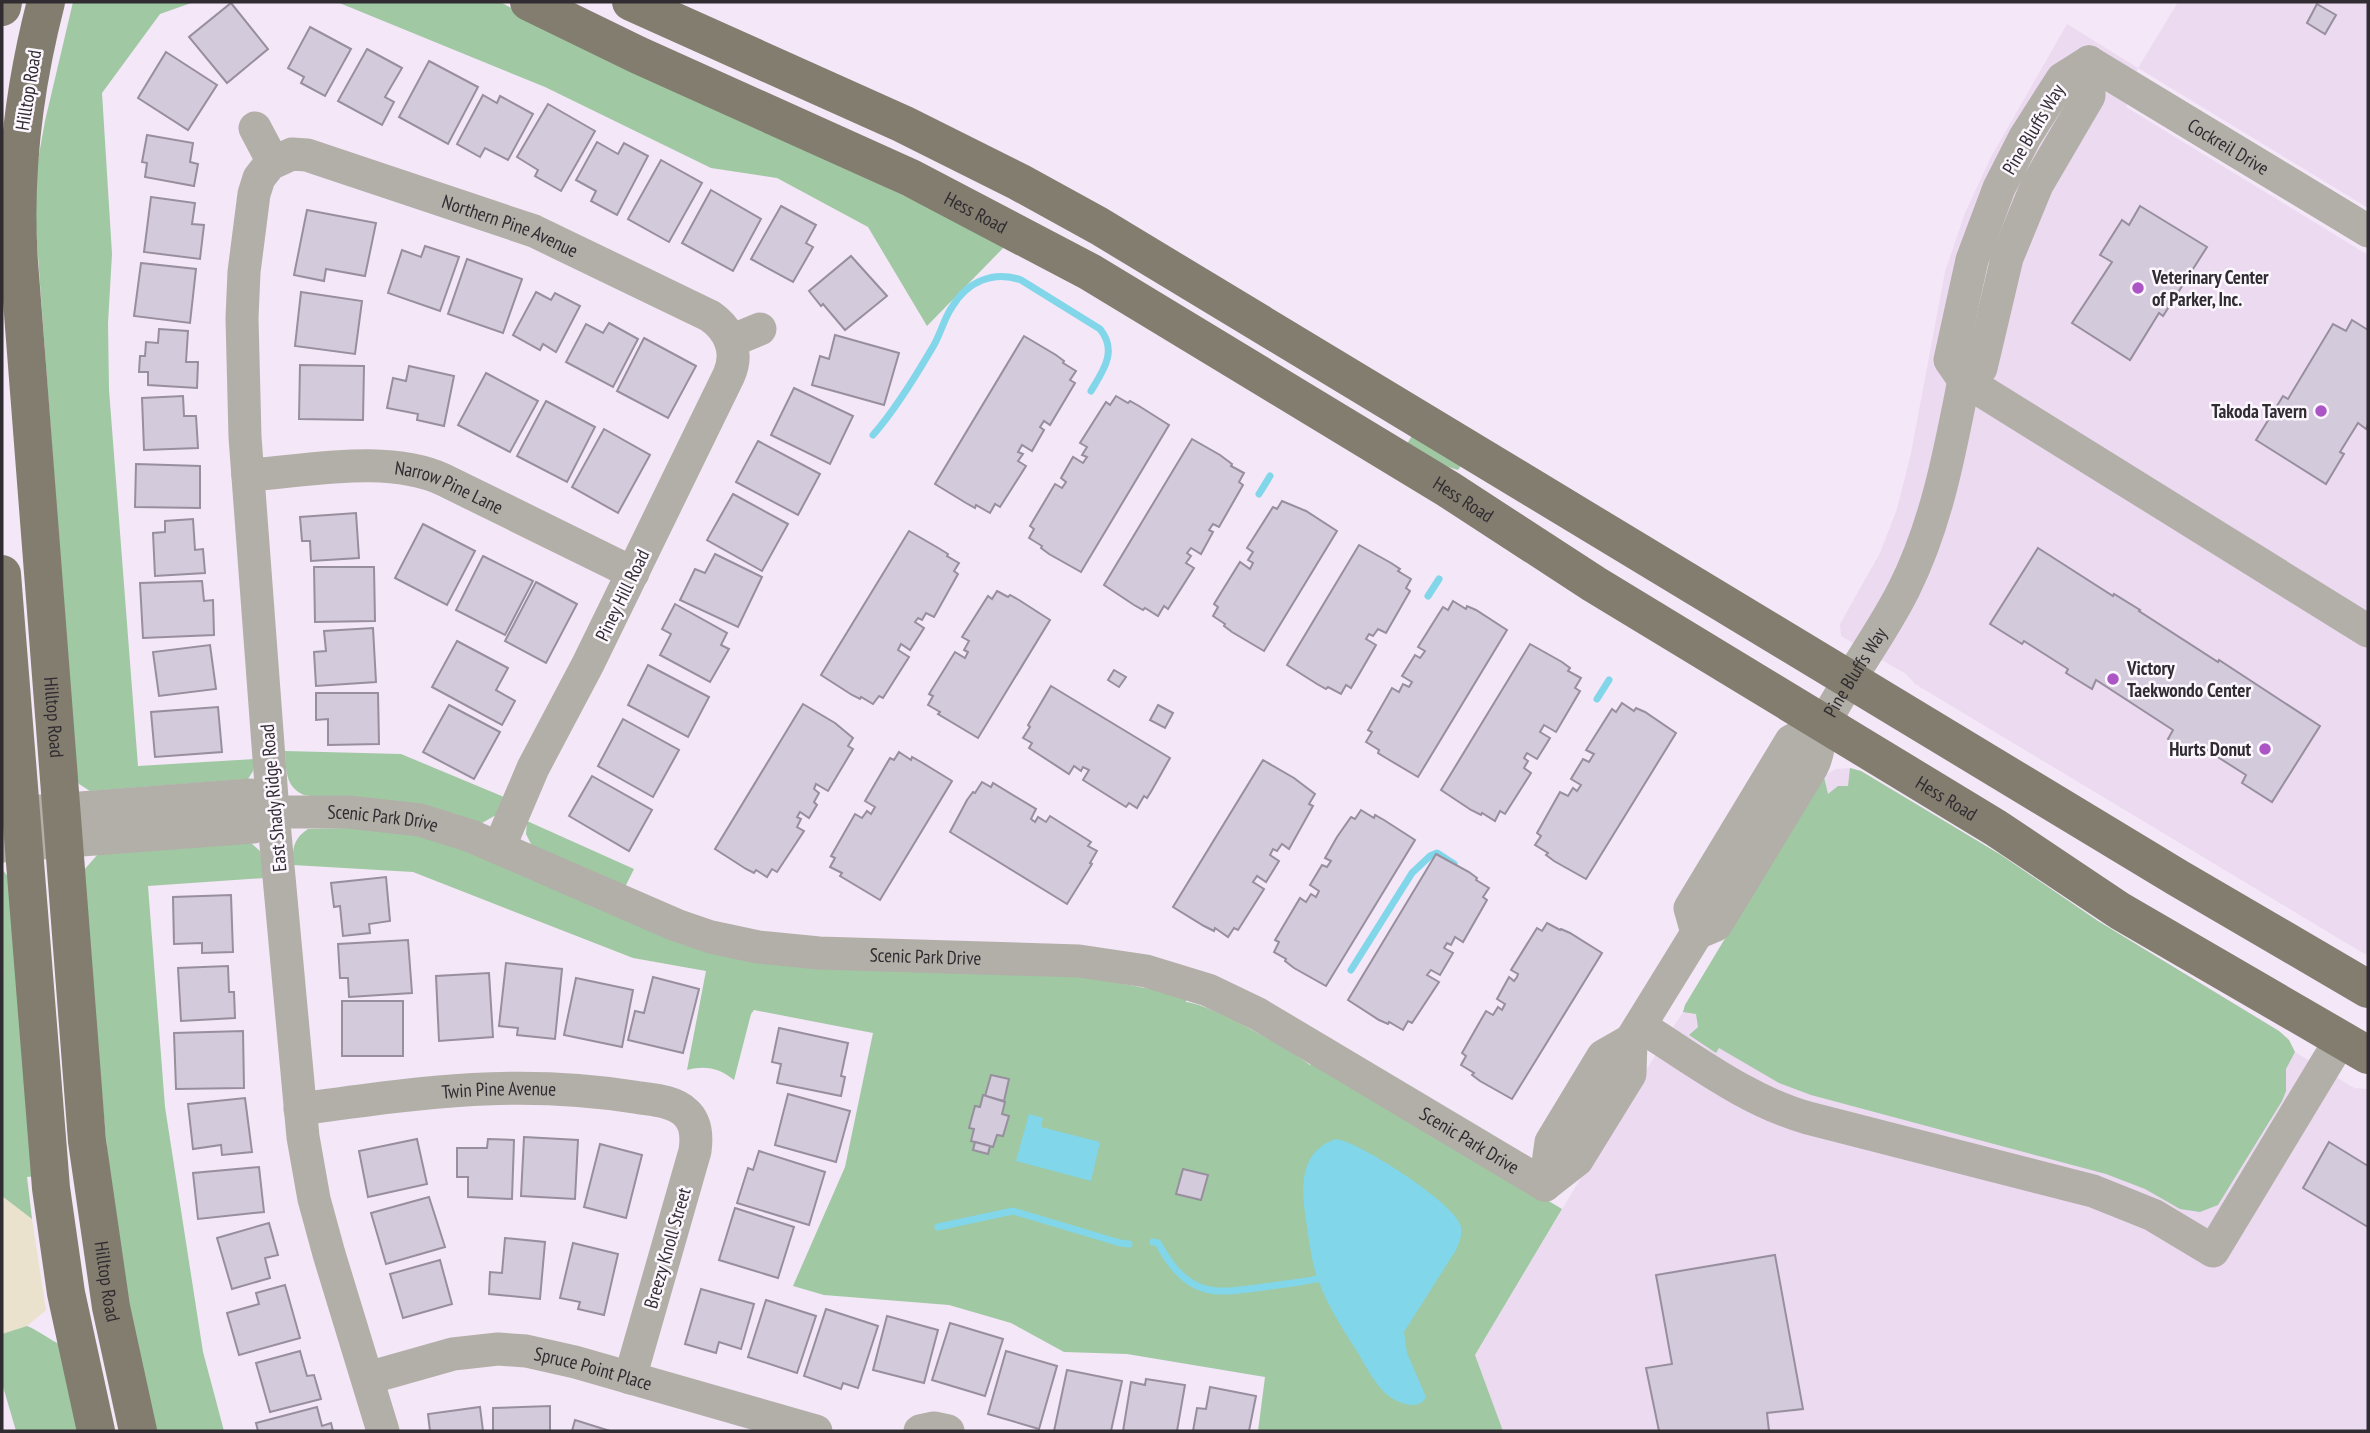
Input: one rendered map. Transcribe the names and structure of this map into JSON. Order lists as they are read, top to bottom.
{
  "streets": {
    "main road": ["Hilltop Road", "Hess Road"],
    "street": [
      "Pine Bluffs Way",
      "Cockreil Drive",
      "Northern Pine Avenue",
      "Narrow Pine Lane",
      "Piney Hill Road",
      "East Shady Ridge Road",
      "Scenic Park Drive",
      "Twin Pine Avenue",
      "Breezy Knoll Street",
      "Spruce Point Place"
    ]
  },
  "crossings": [
    ["Hilltop Road", "Scenic Park Drive"],
    ["Pine Bluffs Way", "Cockreil Drive"],
    ["Pine Bluffs Way", "Hess Road"],
    ["Pine Bluffs Way", "Scenic Park Drive"],
    ["Northern Pine Avenue", "Piney Hill Road"],
    ["Northern Pine Avenue", "East Shady Ridge Road"],
    ["Narrow Pine Lane", "Piney Hill Road"],
    ["Narrow Pine Lane", "East Shady Ridge Road"],
    ["Piney Hill Road", "Scenic Park Drive"],
    ["East Shady Ridge Road", "Scenic Park Drive"],
    ["East Shady Ridge Road", "Twin Pine Avenue"],
    ["East Shady Ridge Road", "Spruce Point Place"],
    ["Twin Pine Avenue", "Breezy Knoll Street"],
    ["Breezy Knoll Street", "Spruce Point Place"]
  ],
  "places": [
    "Veterinary Center of Parker, Inc.",
    "Takoda Tavern",
    "Victory Taekwondo Center",
    "Hurts Donut"
  ]
}
